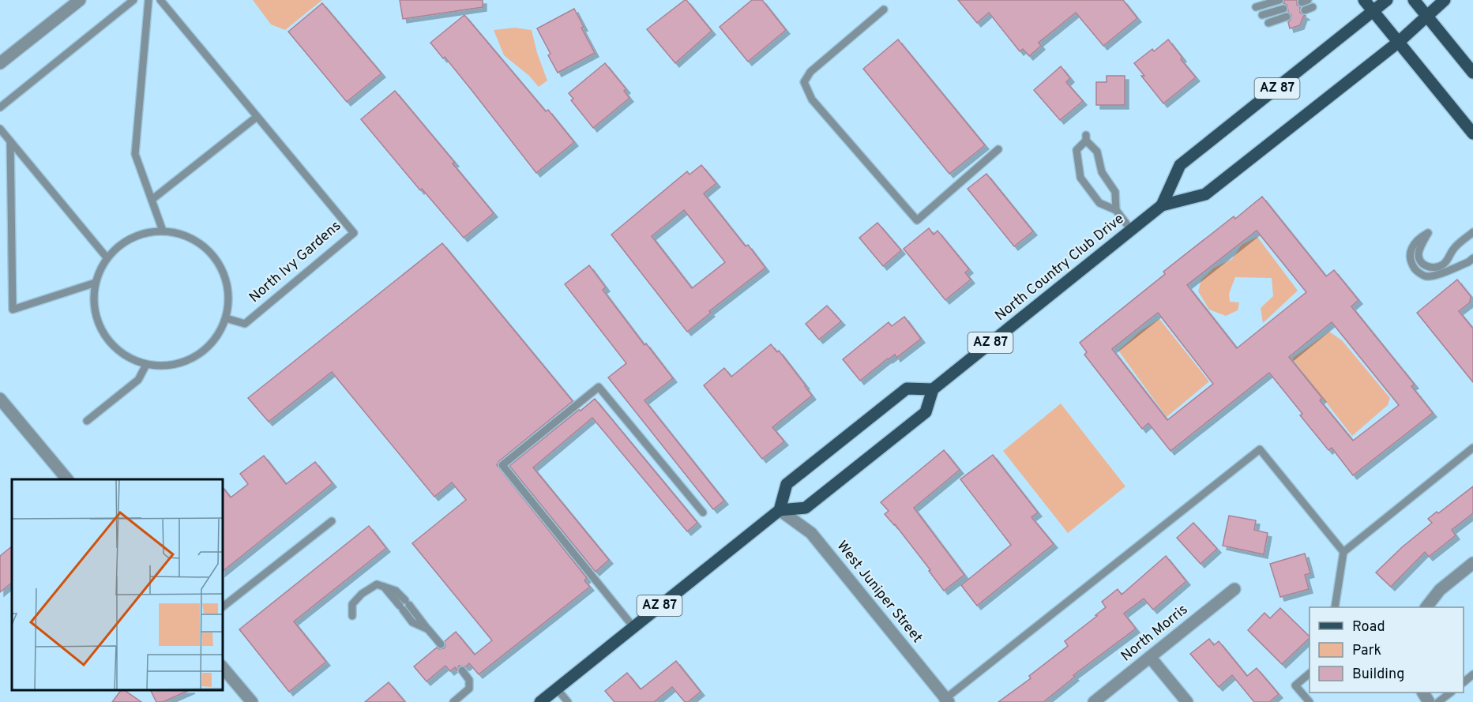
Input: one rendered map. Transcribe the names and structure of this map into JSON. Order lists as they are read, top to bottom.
{
  "streets": {
    "main road": ["AZ 87", "North Country Club Drive"],
    "street": ["West Juniper Street", "North Morris"],
    "lane": ["North Ivy Gardens"]
  },
  "crossings": [
    ["AZ 87", "West Juniper Street"]
  ],
  "legend": ["Road", "Park", "Building"]
}
